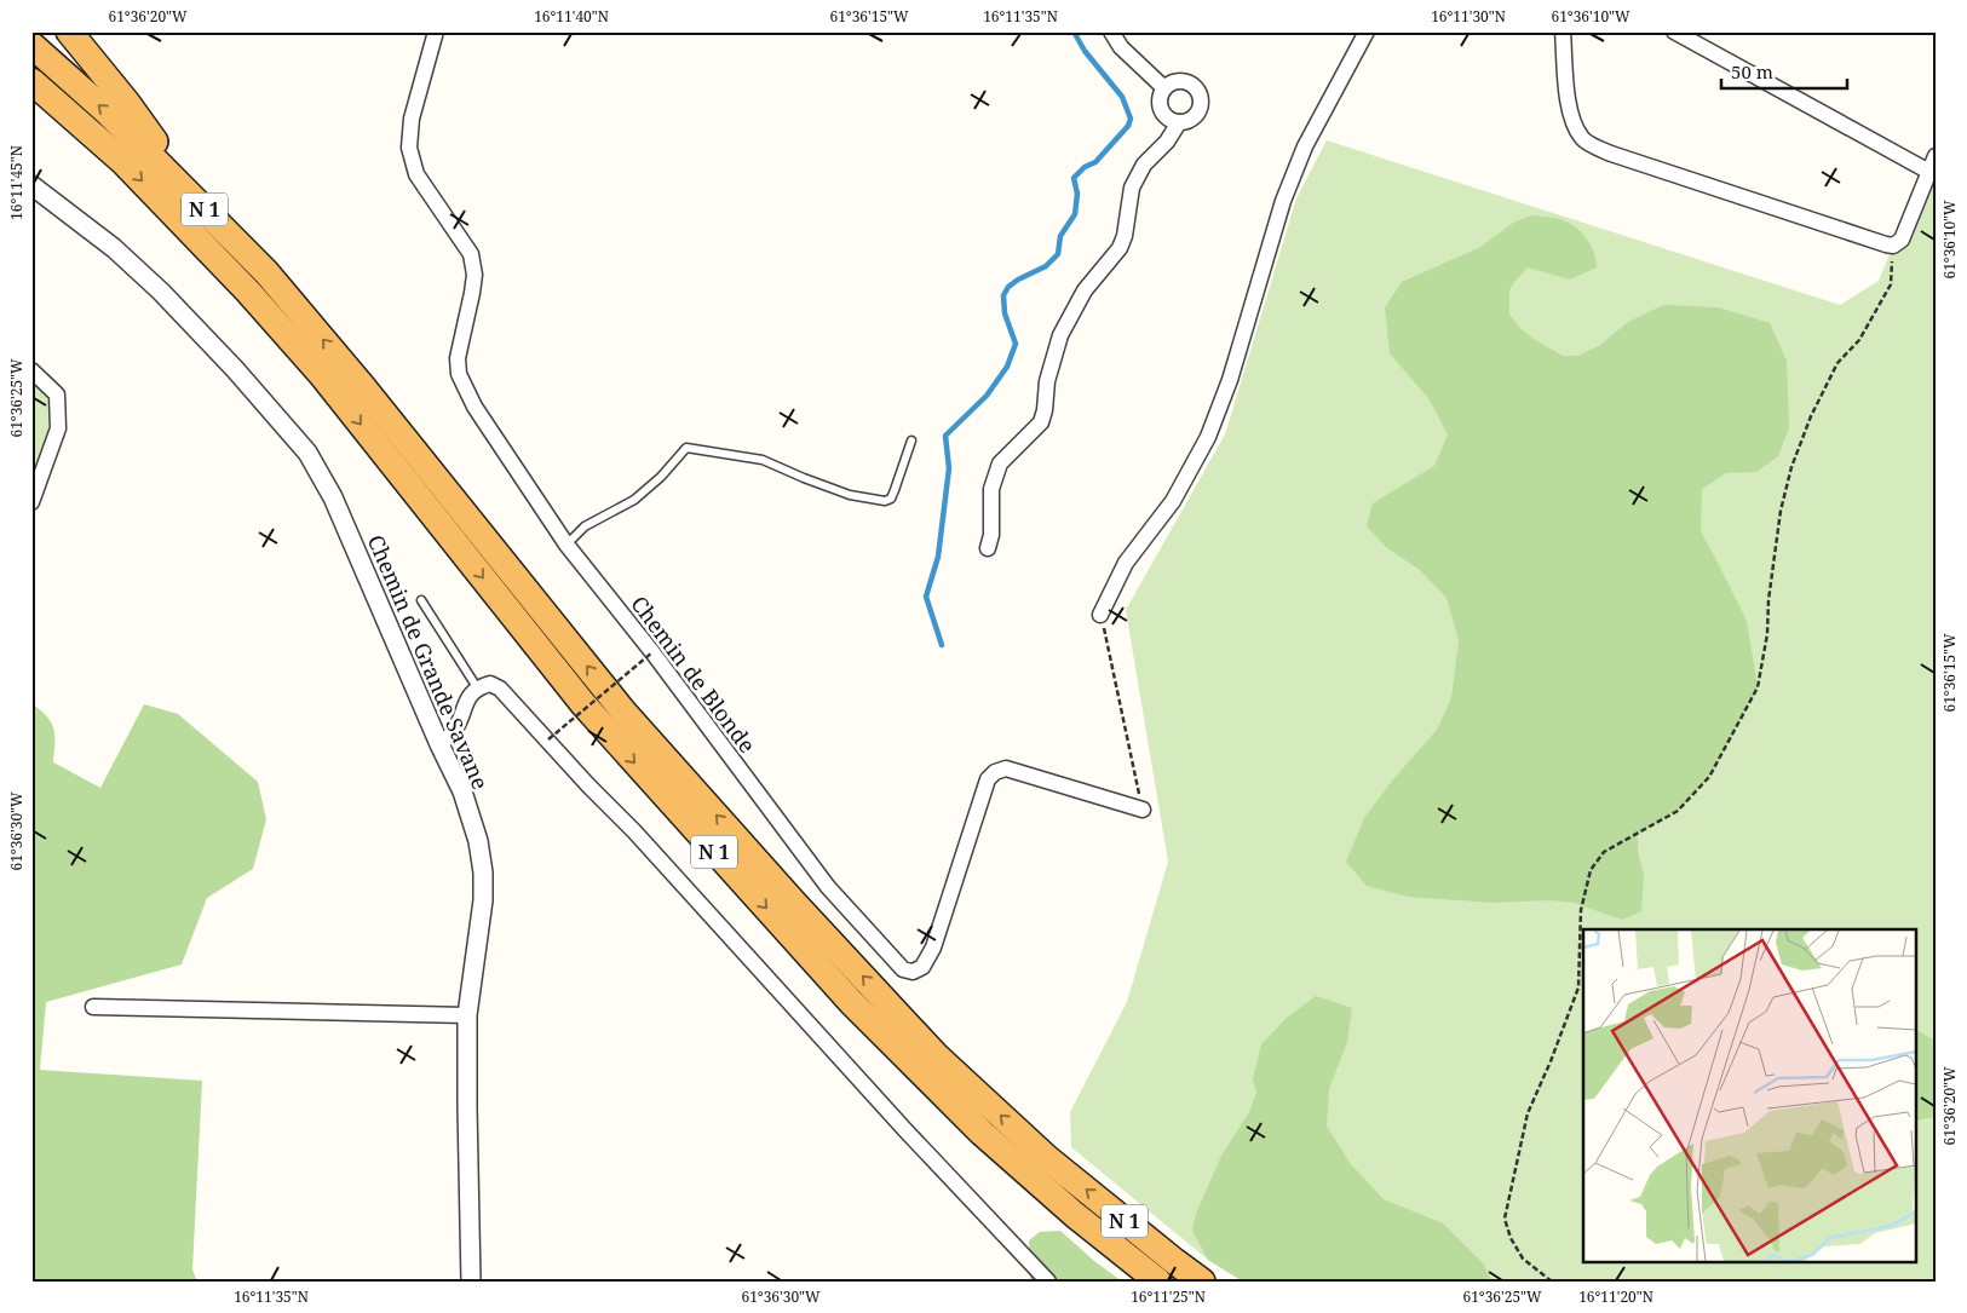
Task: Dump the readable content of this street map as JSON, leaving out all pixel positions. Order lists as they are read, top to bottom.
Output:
{
  "streets": {
    "highway": ["N 1"],
    "street": ["Chemin de Grande Savane", "Chemin de Blonde"]
  },
  "scale_bar": "50 m",
  "coordinates": [
    "61°36'20\"W",
    "16°11'40\"N",
    "61°36'15\"W",
    "16°11'35\"N",
    "16°11'30\"N",
    "61°36'10\"W",
    "16°11'45\"N",
    "61°36'25\"W",
    "61°36'30\"W",
    "16°11'25\"N",
    "16°11'20\"N"
  ]
}
